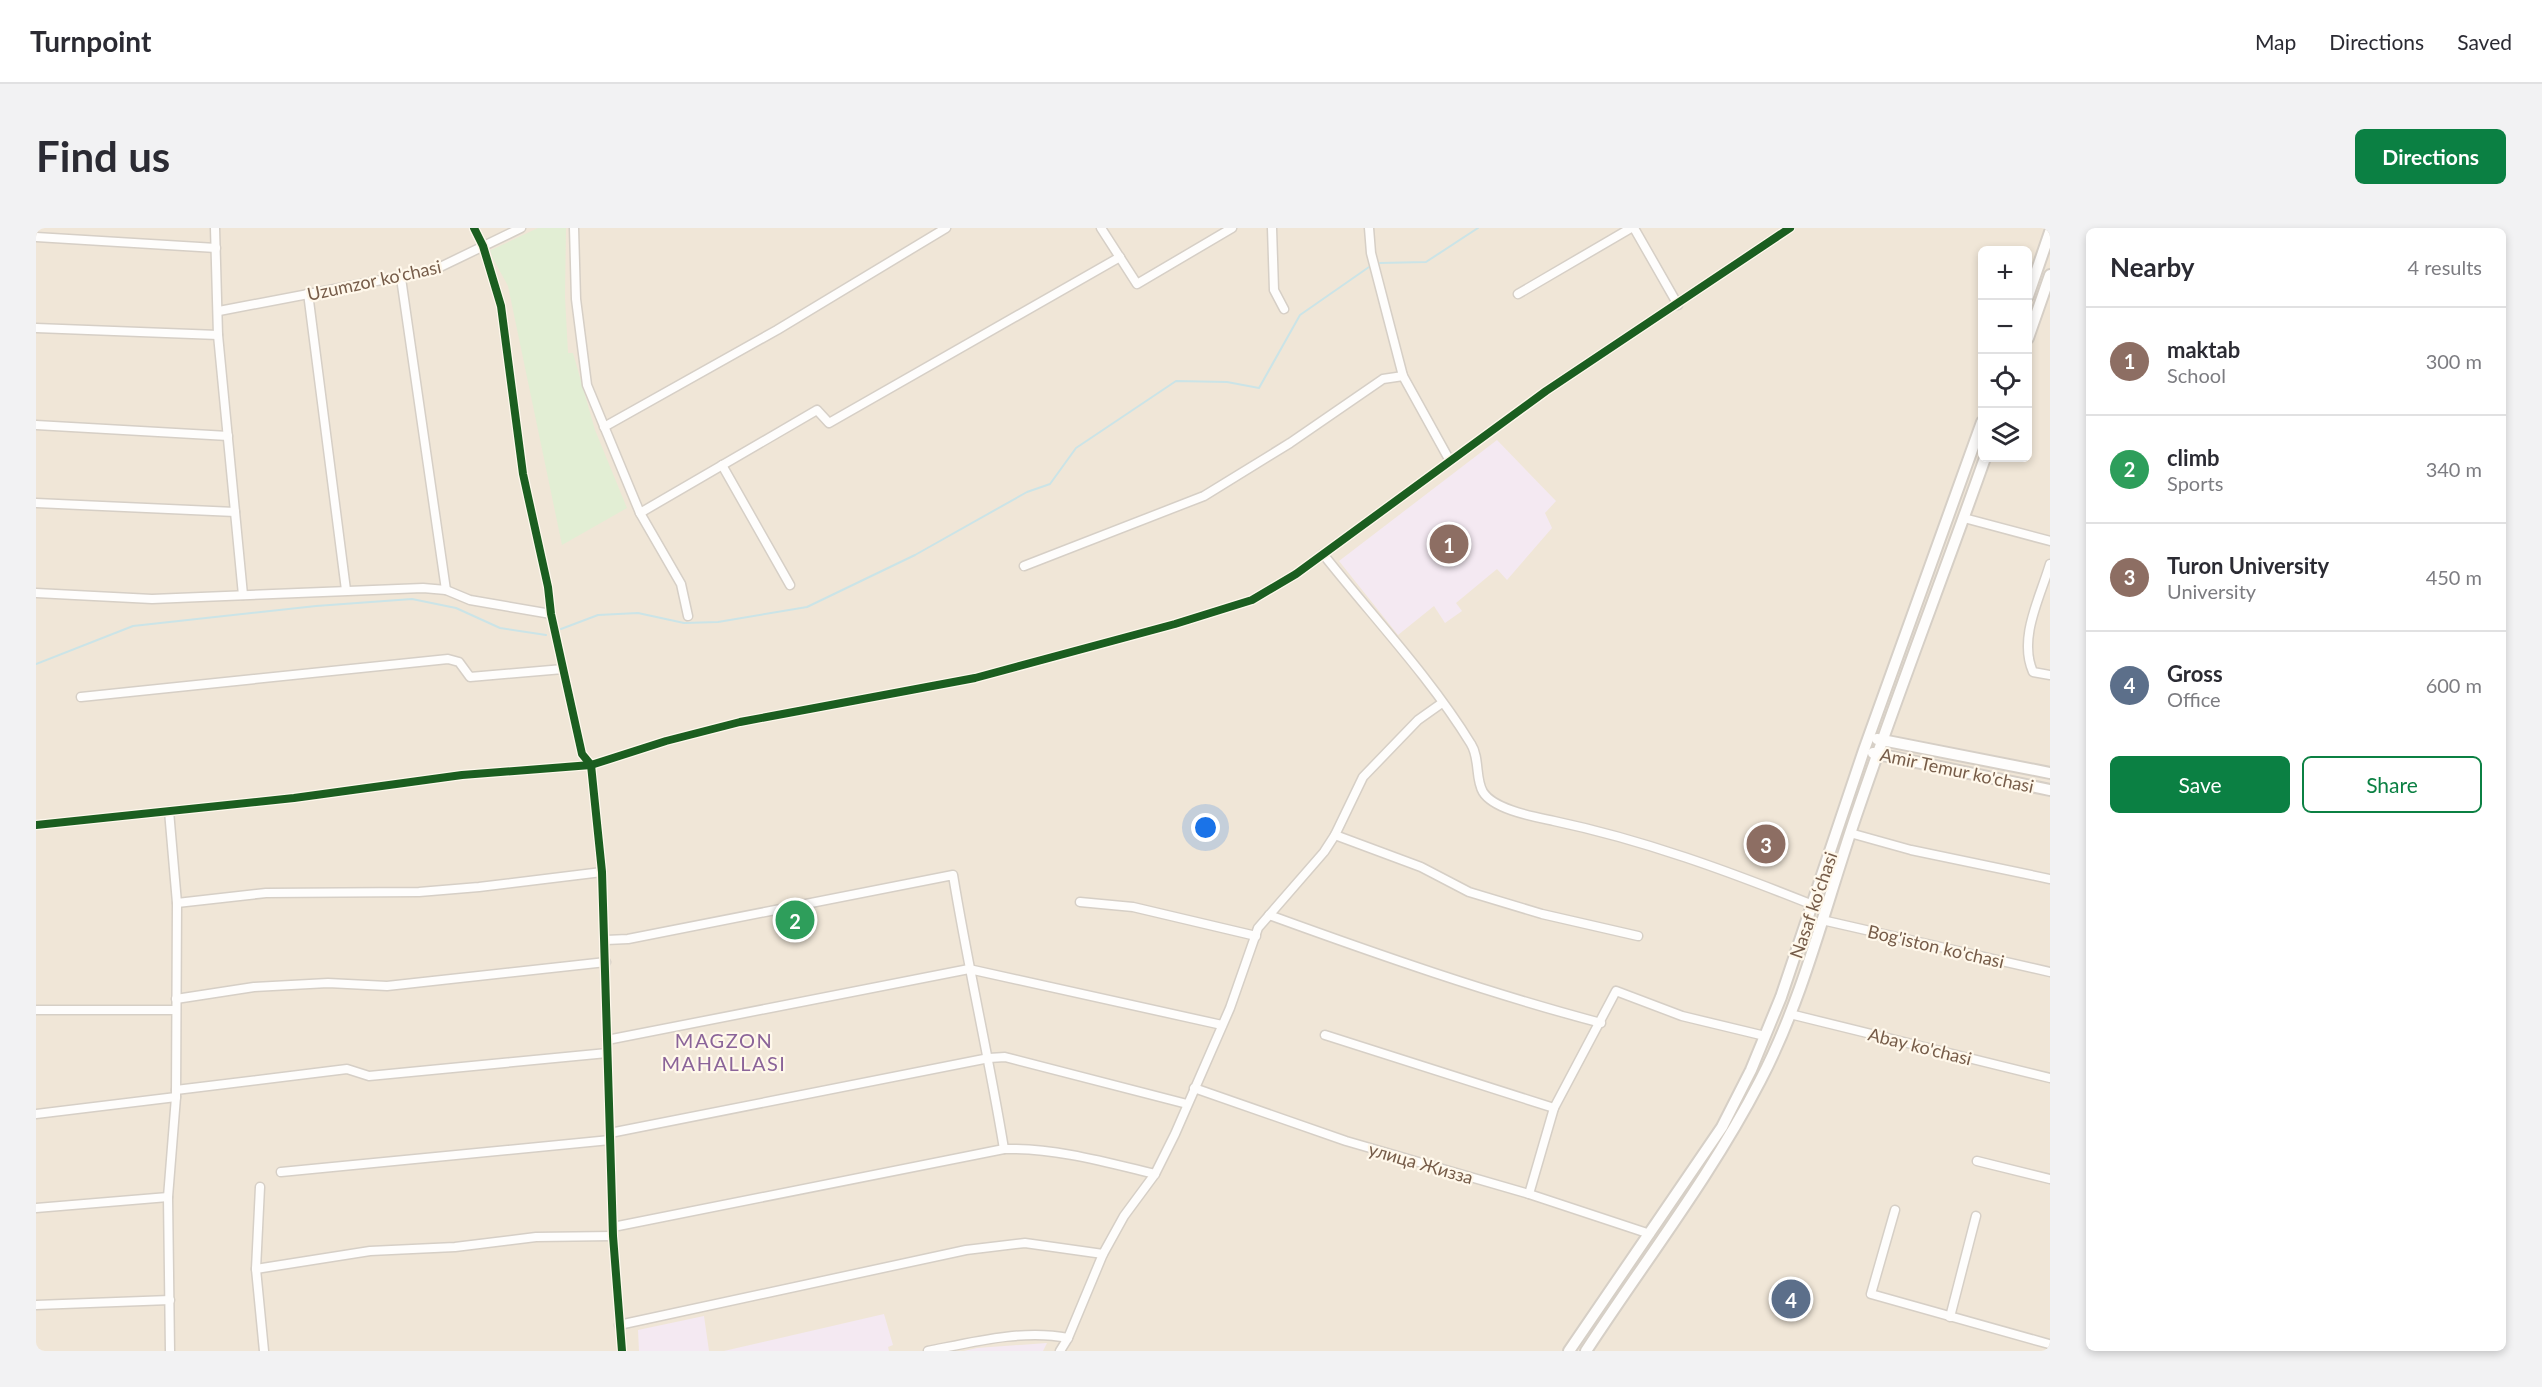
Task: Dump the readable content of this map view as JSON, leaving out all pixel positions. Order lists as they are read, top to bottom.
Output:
{
  "streets": {
    "main road": ["Amir Temur ko'chasi", "Nasaf ko‘chasi"],
    "street": [
      "Uzumzor ko'chasi",
      "Bog'iston ko'chasi",
      "Abay ko'chasi",
      "улица Жизза"
    ]
  },
  "crossings": [
    ["Amir Temur ko'chasi", "Nasaf ko‘chasi"],
    ["Nasaf ko‘chasi", "Bog'iston ko'chasi"],
    ["Nasaf ko‘chasi", "Abay ko'chasi"],
    ["Nasaf ko‘chasi", "улица Жизза"]
  ],
  "districts": ["MAGZON MAHALLASI"],
  "page": {
    "header": "Turnpoint",
    "nav": ["Map", "Directions", "Saved"],
    "buttons": [
      "Directions",
      ["Save", "Share"]
    ],
    "title": "Find us",
    "heading": ["Nearby", "4 results"],
    "map_buttons": ["+", "−"],
    "list": [
      {
        "mark": "1",
        "name": "maktab",
        "note": "School",
        "value": "300 m"
      },
      {
        "mark": "2",
        "name": "climb",
        "note": "Sports",
        "value": "340 m"
      },
      {
        "mark": "3",
        "name": "Turon University",
        "note": "University",
        "value": "450 m"
      },
      {
        "mark": "4",
        "name": "Gross",
        "note": "Office",
        "value": "600 m"
      }
    ],
    "pins": [
      "1",
      "3",
      "2",
      "4"
    ]
  }
}
